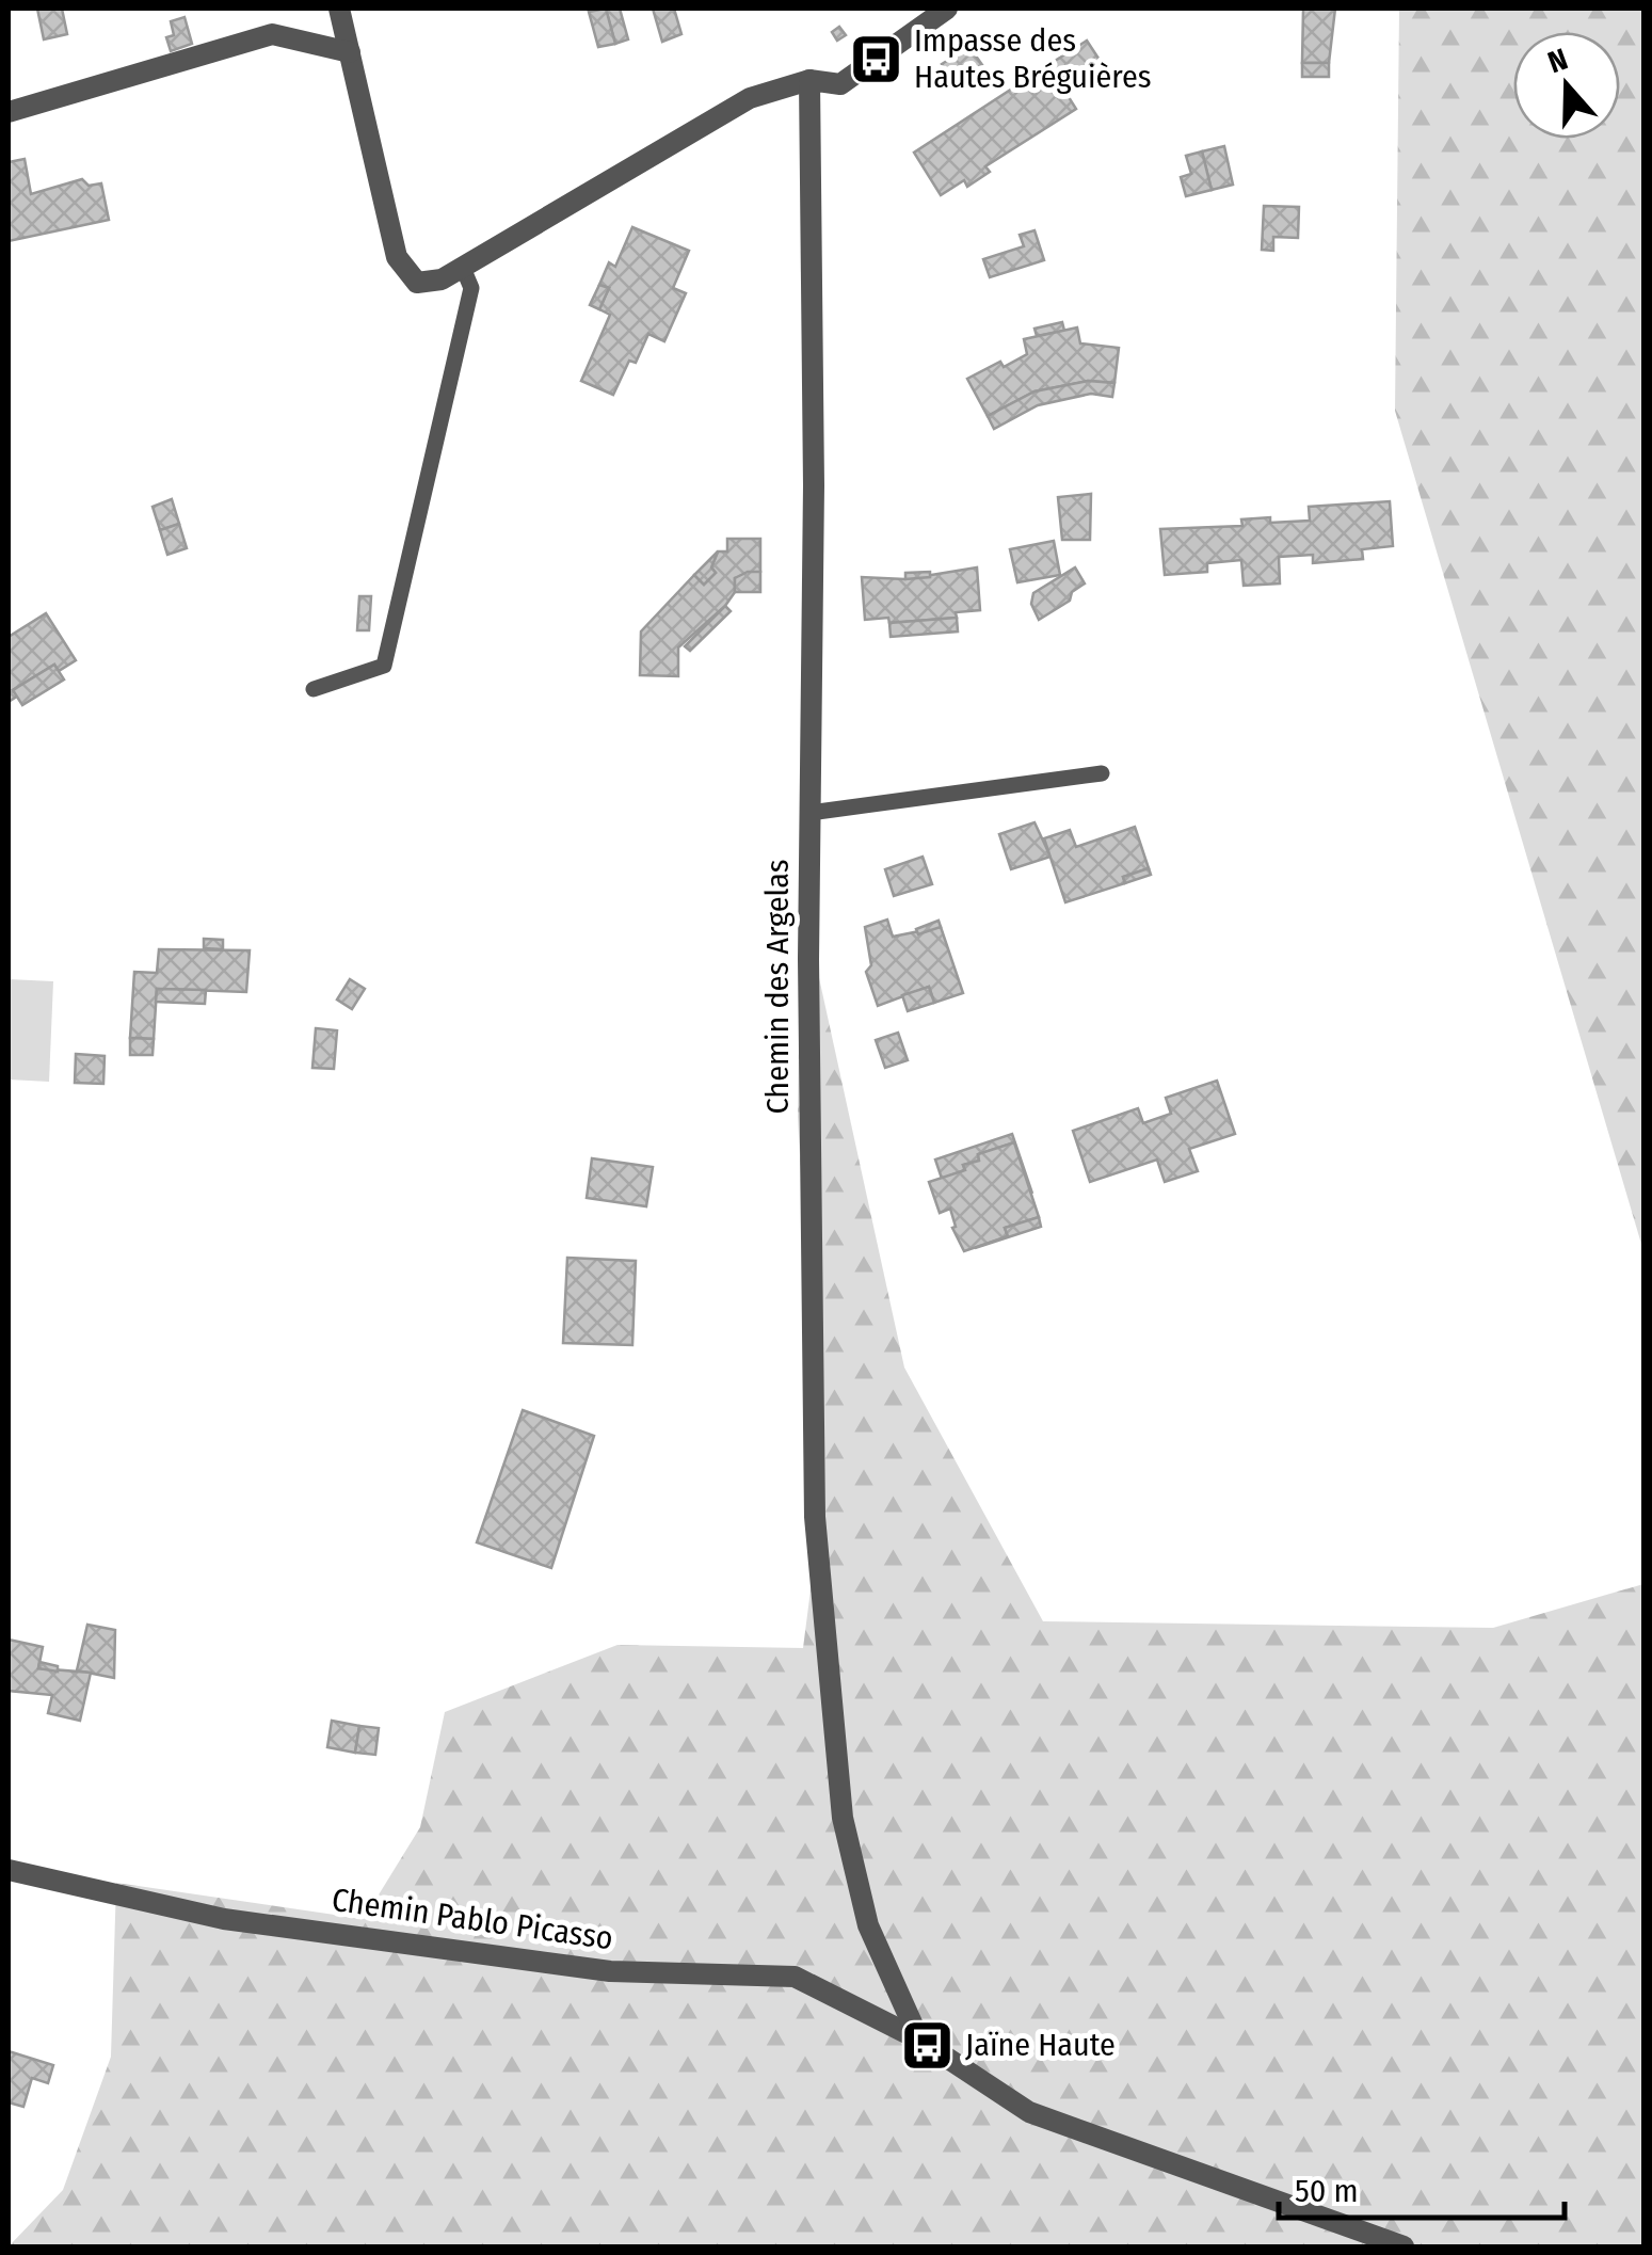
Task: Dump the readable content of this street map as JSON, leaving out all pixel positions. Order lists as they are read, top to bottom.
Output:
{
  "streets": {
    "street": ["Chemin des Argelas", "Chemin Pablo Picasso"]
  },
  "crossings": [
    ["Chemin des Argelas", "Chemin Pablo Picasso"]
  ],
  "places": {
    "bus stop": ["Impasse des Hautes Bréguières", "Jaïne Haute"]
  },
  "scale_bar": "50 m",
  "north": "top"
}
